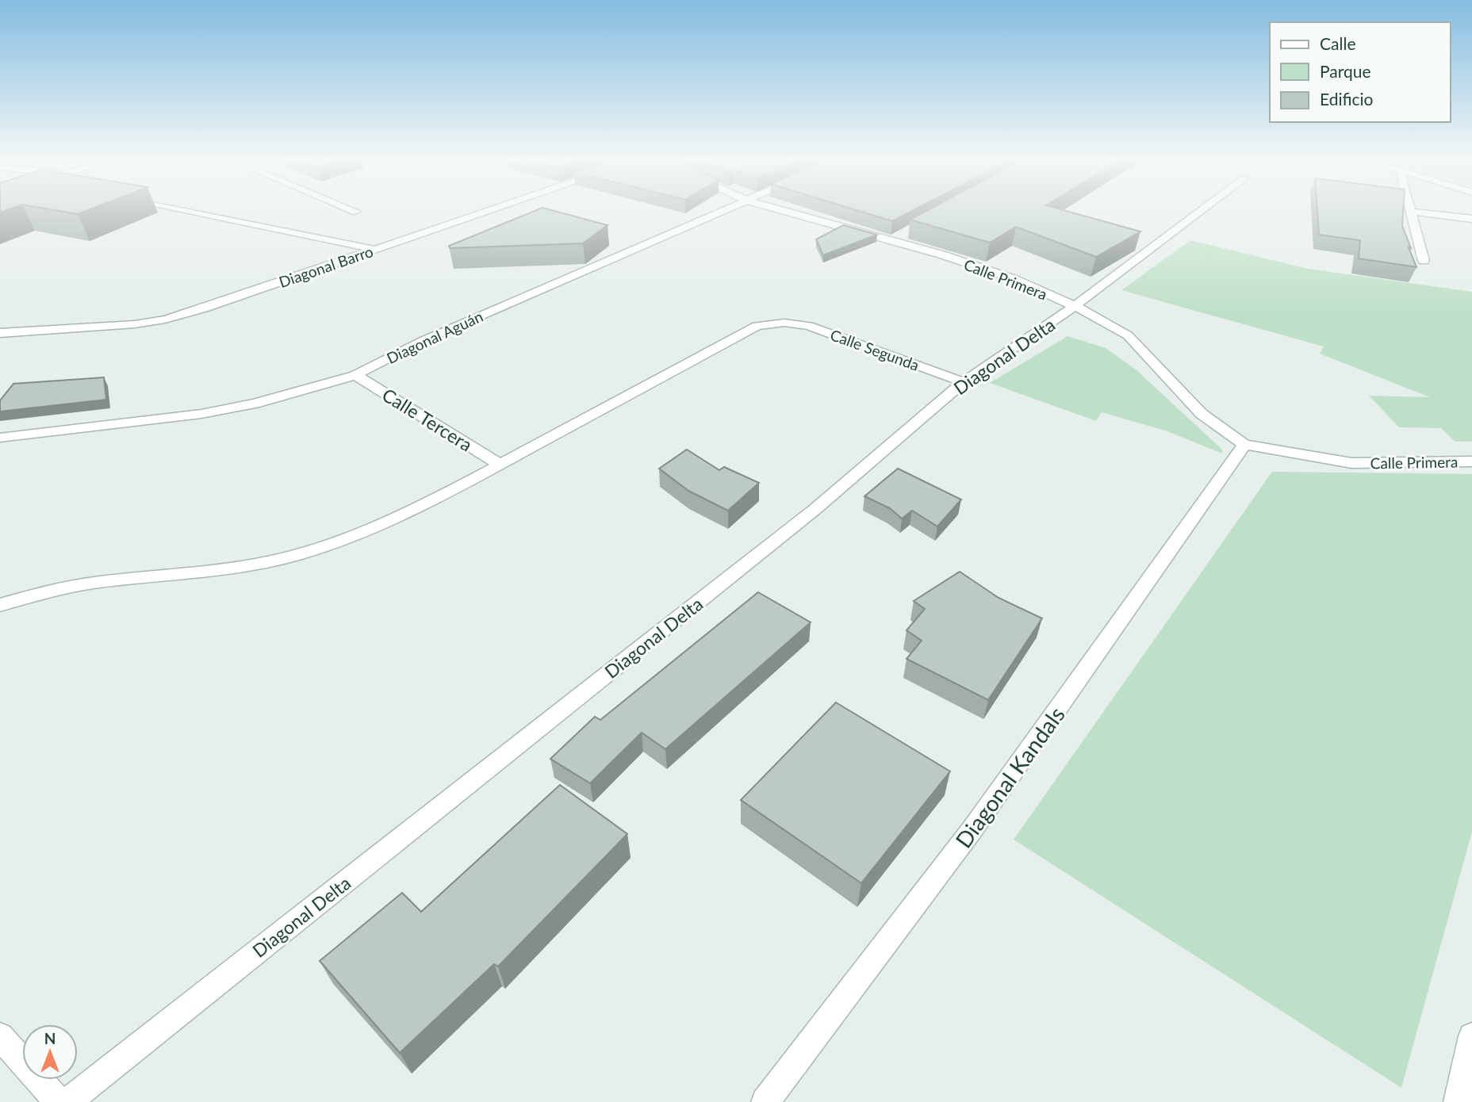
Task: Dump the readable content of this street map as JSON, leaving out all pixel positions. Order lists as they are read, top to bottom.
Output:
{
  "streets": {
    "street": [
      "Diagonal Barro",
      "Calle Primera",
      "Diagonal Aguán",
      "Calle Segunda",
      "Diagonal Delta",
      "Calle Tercera",
      "Diagonal Kandals"
    ]
  },
  "crossings": [
    ["Calle Primera", "Diagonal Delta"],
    ["Calle Primera", "Diagonal Kandals"],
    ["Diagonal Aguán", "Calle Tercera"],
    ["Calle Segunda", "Diagonal Delta"],
    ["Calle Segunda", "Calle Tercera"]
  ],
  "legend": ["Calle", "Parque", "Edificio"],
  "north": "top"
}
